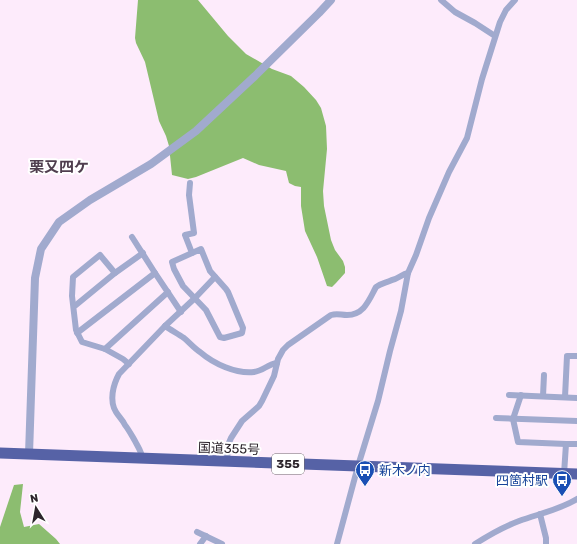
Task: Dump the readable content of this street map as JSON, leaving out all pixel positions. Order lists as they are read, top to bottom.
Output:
{
  "streets": {
    "highway": ["国道355号", "355"]
  },
  "districts": ["栗又四ケ"],
  "places": {
    "bus stop": ["新木ノ内", "四箇村駅"]
  },
  "north": "top"
}
